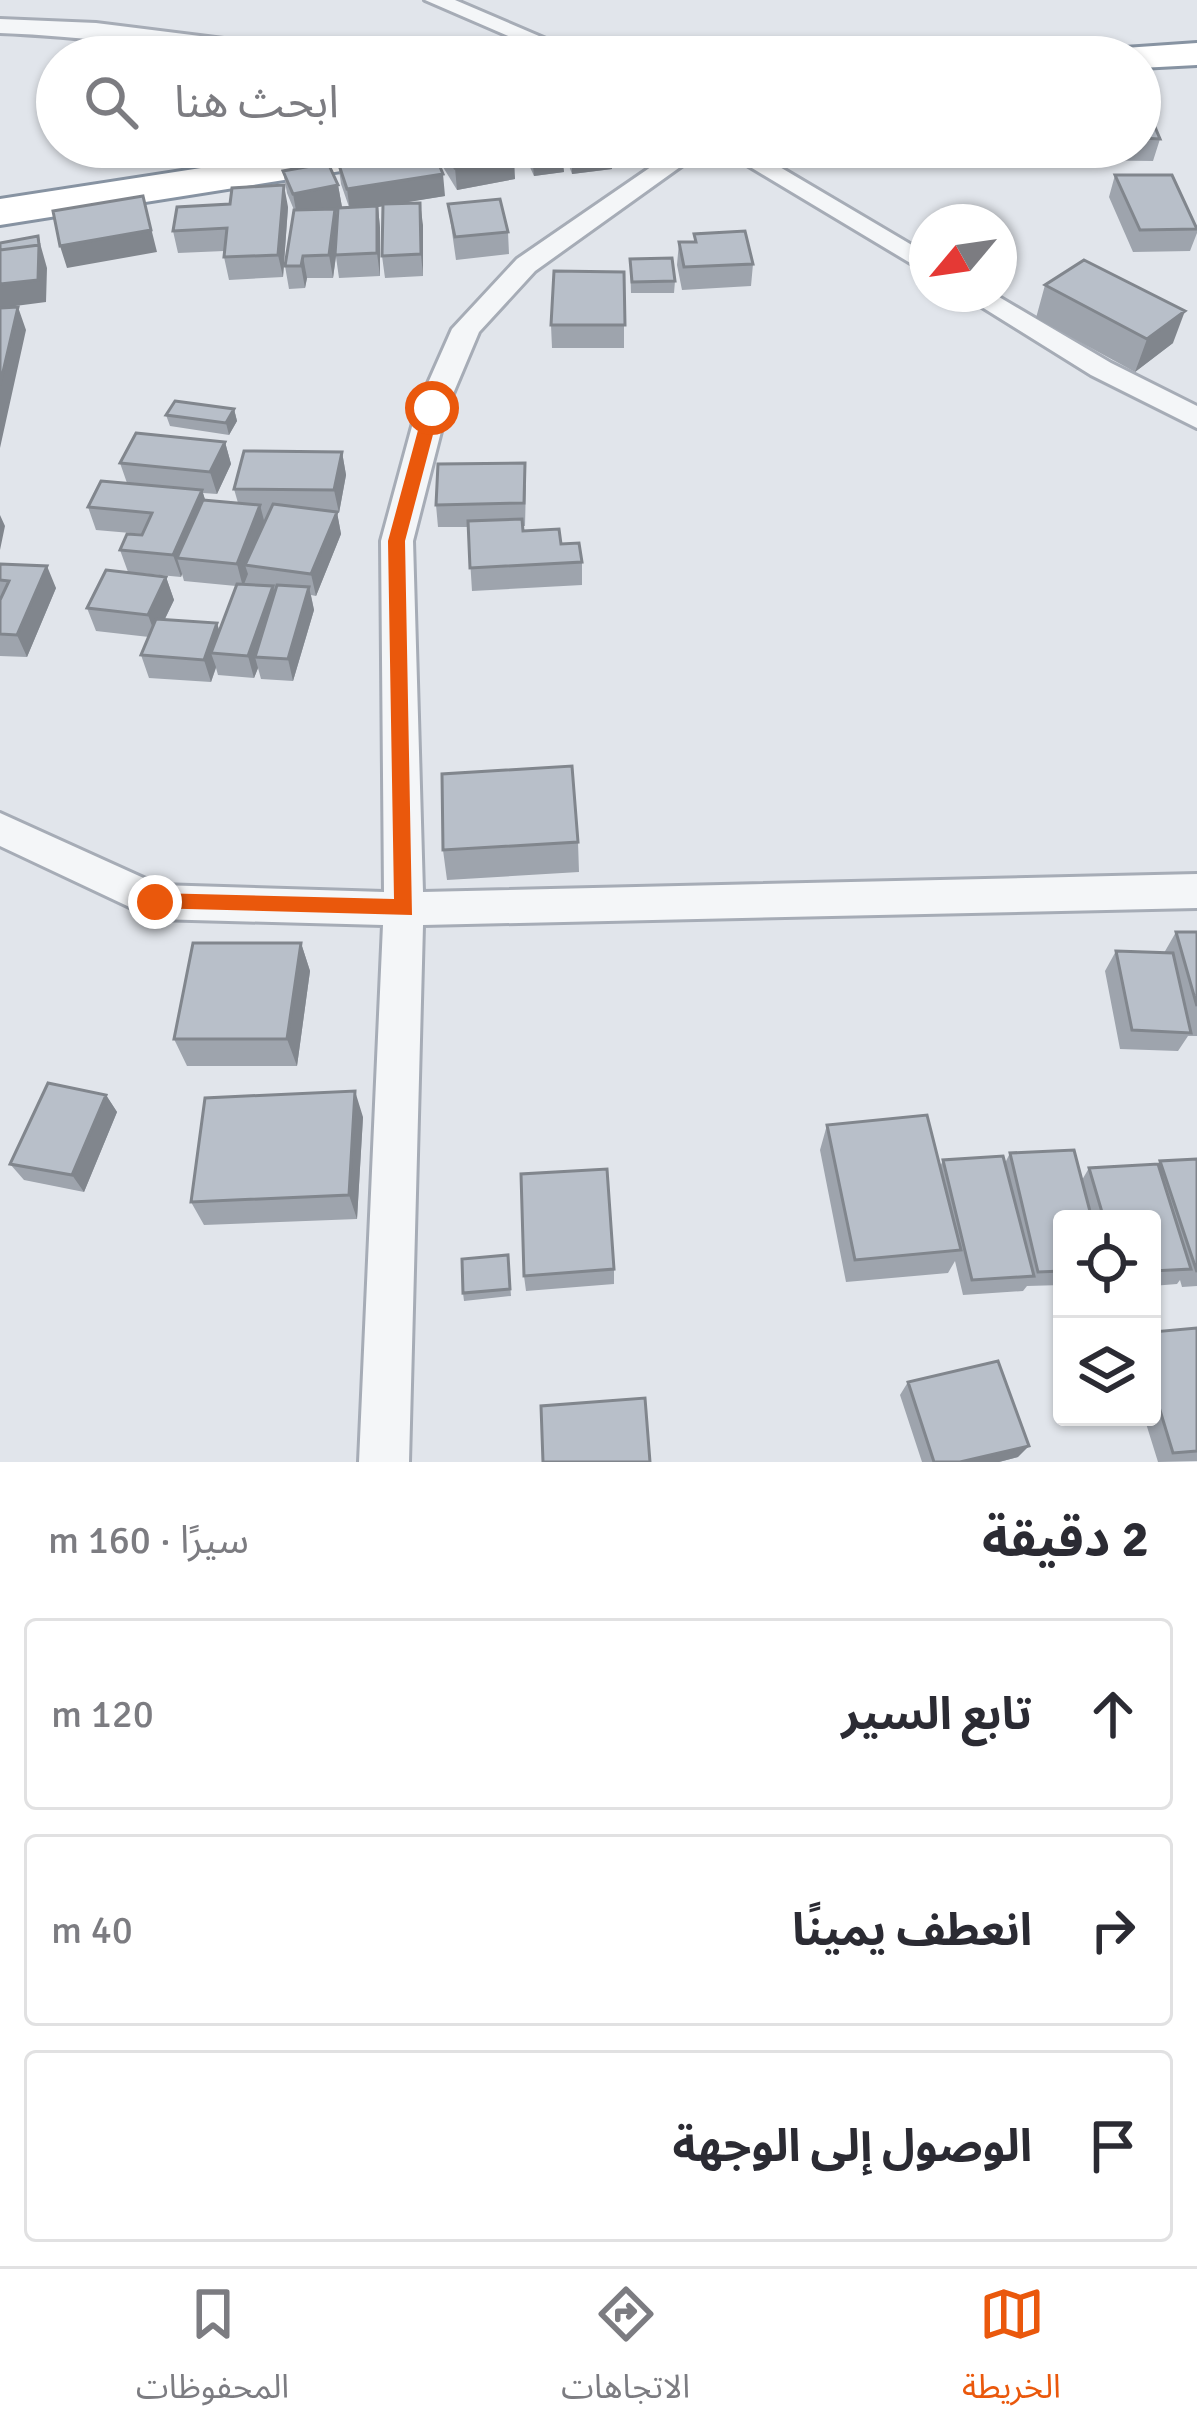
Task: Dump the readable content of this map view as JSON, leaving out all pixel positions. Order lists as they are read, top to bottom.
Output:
{
  "north": "bottom left",
  "page": {
    "search": "ابحث هنا",
    "heading": ["2 دقيقة", "سيرًا · 160 m"],
    "list": [
      ["تابع السير", "120 m"],
      ["انعطف يمينًا", "40 m"],
      "الوصول إلى الوجهة"
    ],
    "nav": ["الخريطة", "الاتجاهات", "المحفوظات"]
  }
}
